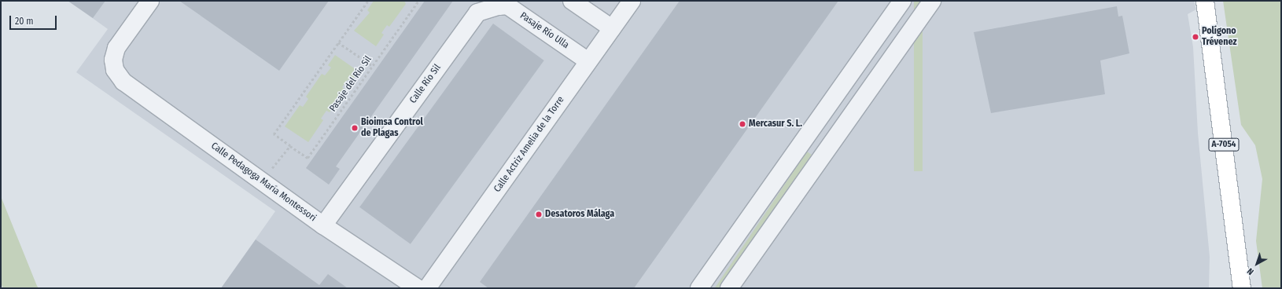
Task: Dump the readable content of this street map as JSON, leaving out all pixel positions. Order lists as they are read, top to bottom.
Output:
{
  "streets": {
    "main road": ["A-7054"],
    "street": [
      "Pasaje Río Ulla",
      "Calle Río Sil",
      "Calle Actriz Amelia de la Torre",
      "Calle Pedagoga María Montessori"
    ],
    "path": ["Pasaje del Río Sil"]
  },
  "crossings": [
    ["Pasaje Río Ulla", "Calle Río Sil"],
    ["Pasaje Río Ulla", "Calle Actriz Amelia de la Torre"],
    ["Calle Río Sil", "Calle Pedagoga María Montessori"]
  ],
  "places": [
    "Polígono Trévenez",
    "Mercasur S. L.",
    "Bioimsa Control de Plagas",
    "Desatoros Málaga"
  ],
  "scale_bar": "20 m",
  "north": "bottom left"
}
